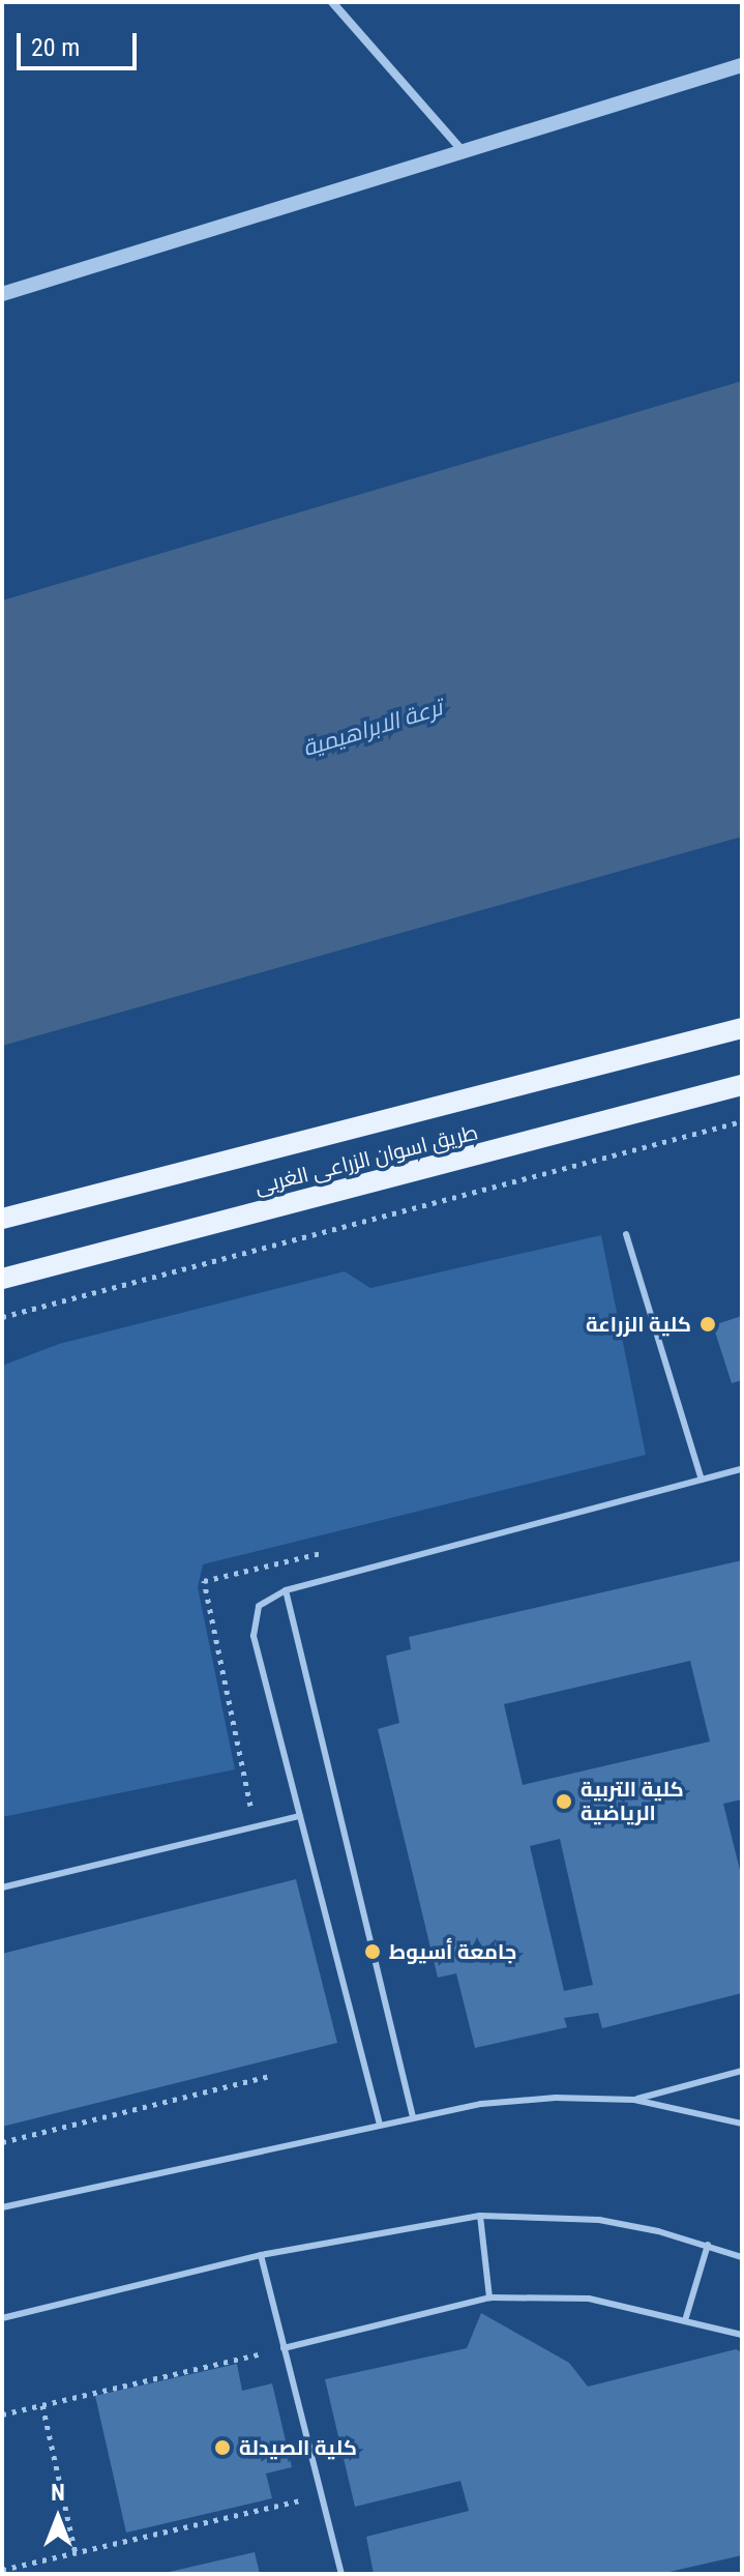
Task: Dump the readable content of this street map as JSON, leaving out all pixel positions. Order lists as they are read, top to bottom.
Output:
{
  "streets": {
    "main road": ["طريق اسوان الزراعى الغربى"]
  },
  "water": ["ترعة الابراهيمية"],
  "places": [
    "كلية الزراعة",
    "كلية التربية الرياضية",
    "جامعة أسيوط",
    "كلية الصيدلة"
  ],
  "scale_bar": "20 m",
  "north": "top"
}
